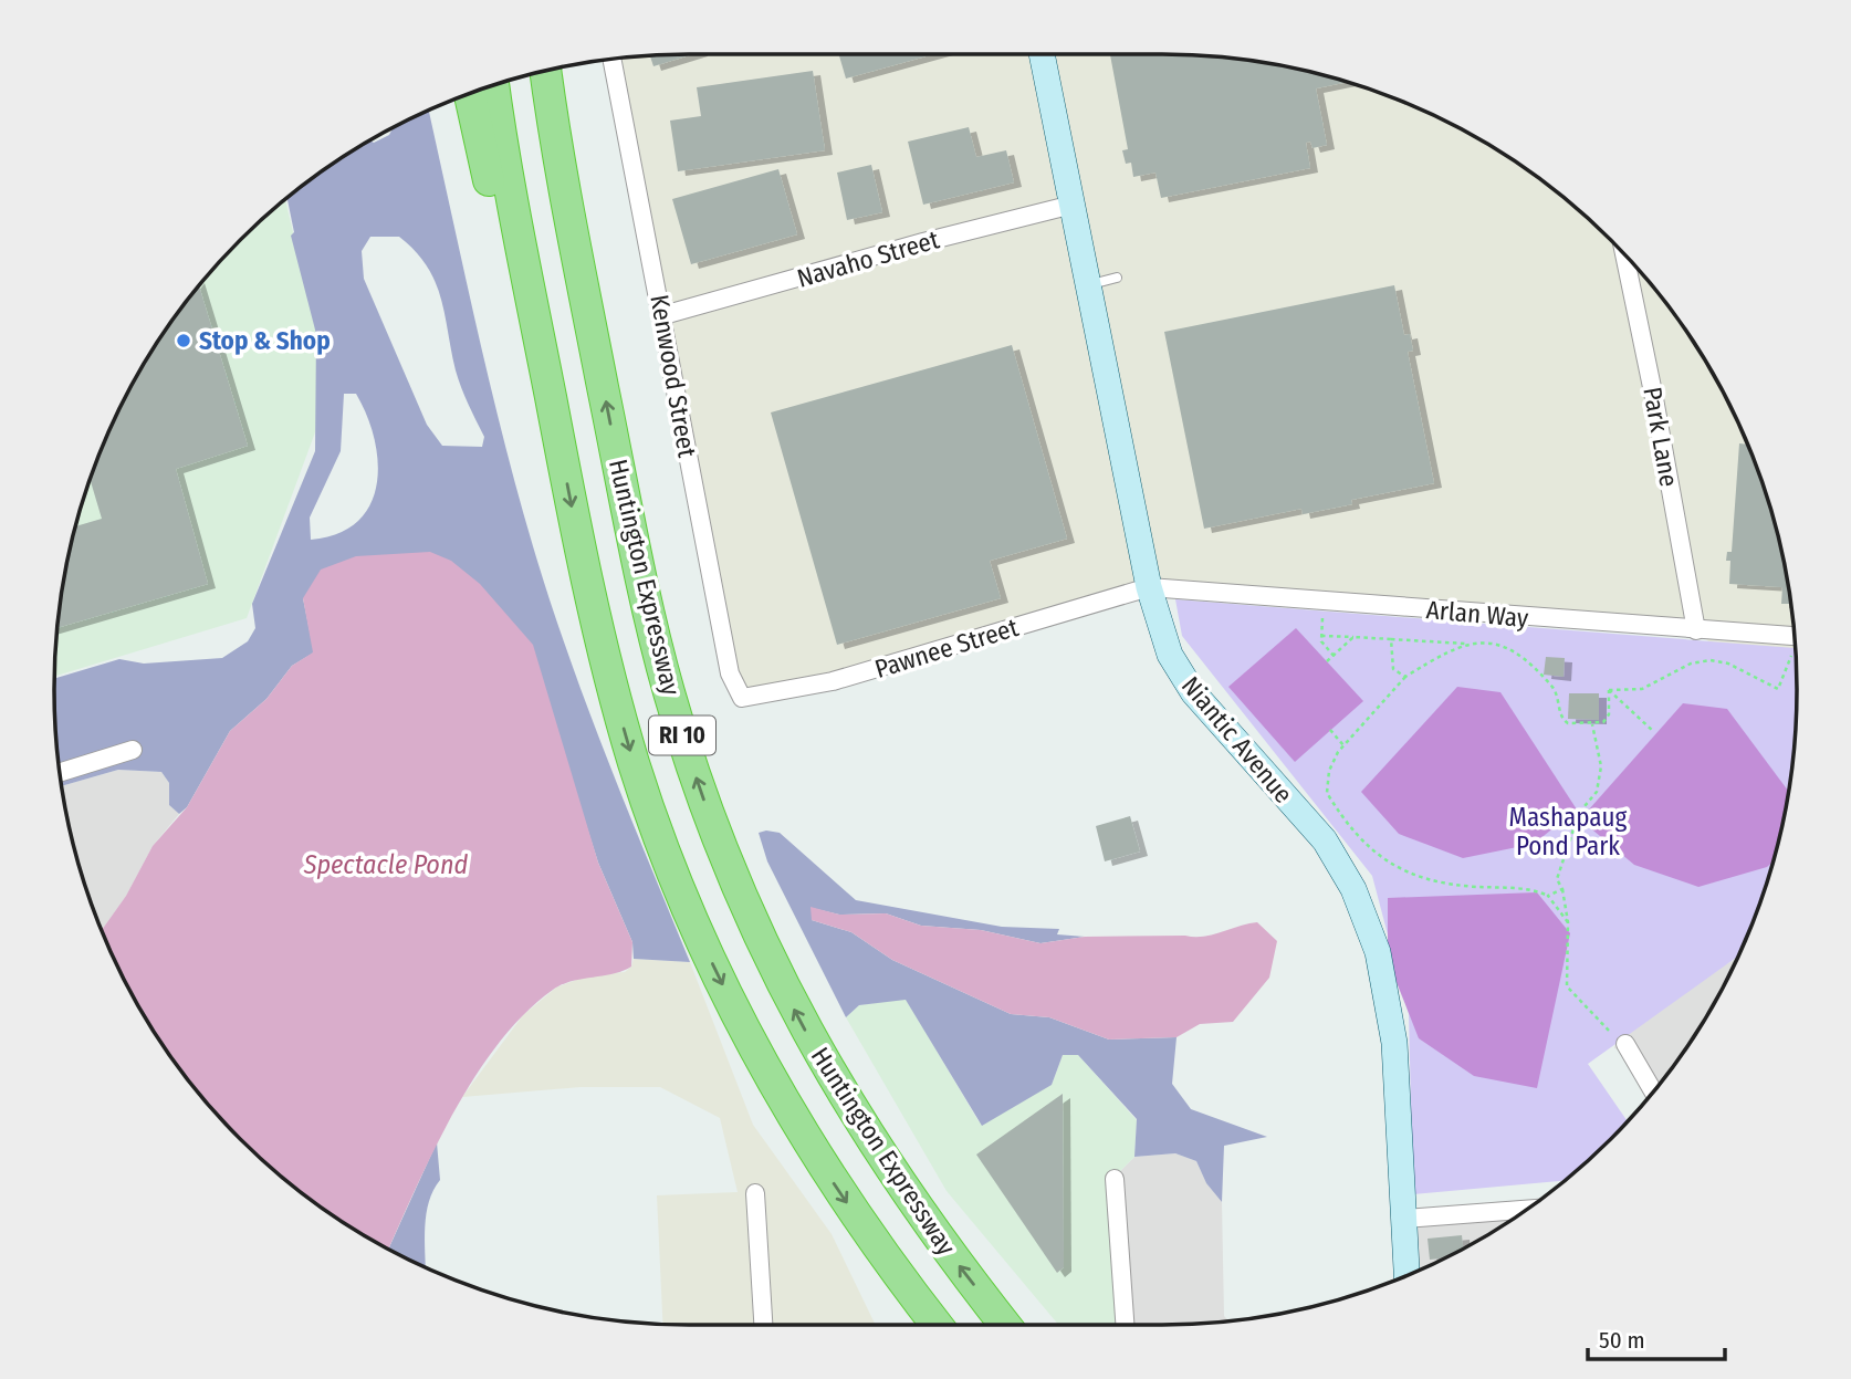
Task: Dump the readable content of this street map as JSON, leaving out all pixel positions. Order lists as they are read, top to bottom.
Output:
{
  "streets": {
    "highway": ["Huntington Expressway", "RI 10"],
    "street": [
      "Navaho Street",
      "Kenwood Street",
      "Park Lane",
      "Arlan Way",
      "Pawnee Street",
      "Niantic Avenue"
    ]
  },
  "crossings": [
    ["Navaho Street", "Kenwood Street"],
    ["Navaho Street", "Niantic Avenue"],
    ["Kenwood Street", "Pawnee Street"],
    ["Park Lane", "Arlan Way"],
    ["Arlan Way", "Pawnee Street"],
    ["Arlan Way", "Niantic Avenue"],
    ["Pawnee Street", "Niantic Avenue"]
  ],
  "water": ["Spectacle Pond"],
  "parks": ["Mashapaug Pond Park"],
  "places": ["Stop & Shop"],
  "scale_bar": "50 m"
}
